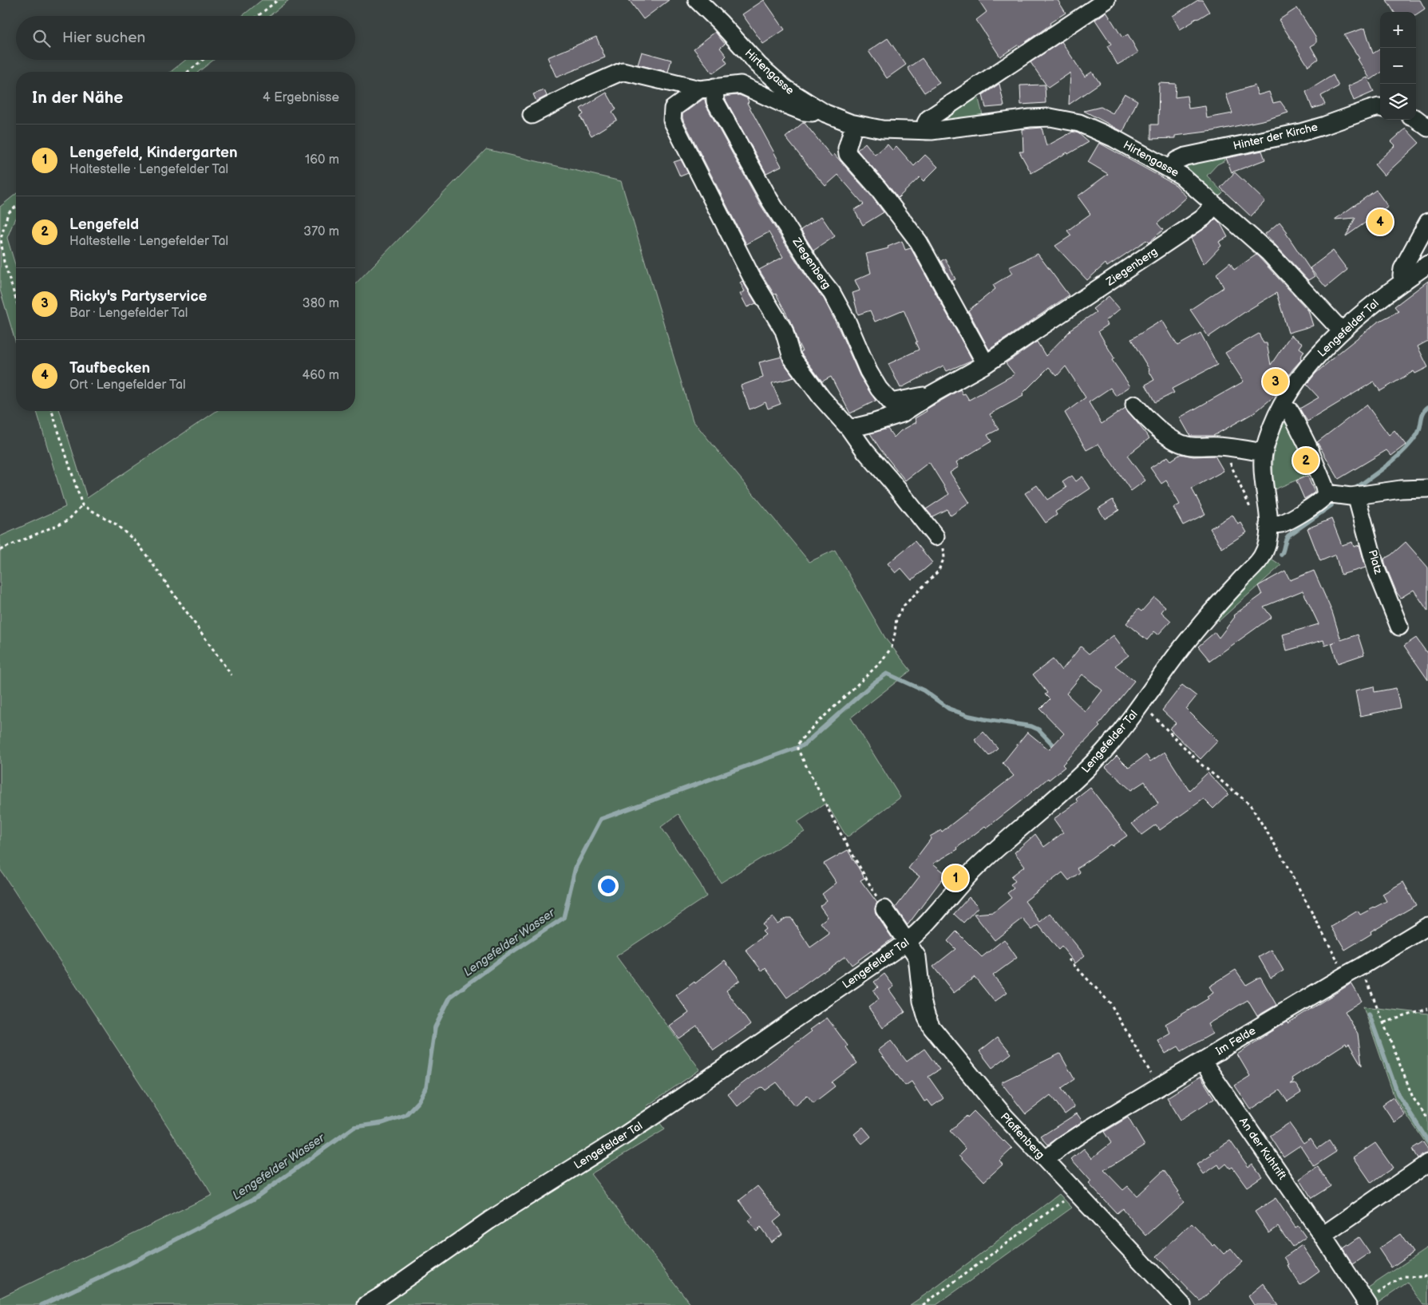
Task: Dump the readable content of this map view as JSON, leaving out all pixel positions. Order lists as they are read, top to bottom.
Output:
{
  "streets": {
    "street": [
      "Hirtengasse",
      "Hinter der Kirche",
      "Ziegenberg",
      "Lengefelder Tal",
      "Platz",
      "Im Felde",
      "Pfaffenberg",
      "An der Kuhtrift"
    ]
  },
  "crossings": [
    ["Hirtengasse", "Hinter der Kirche"],
    ["Hirtengasse", "Ziegenberg"],
    ["Hirtengasse", "Lengefelder Tal"],
    ["Lengefelder Tal", "Pfaffenberg"],
    ["Im Felde", "Pfaffenberg"],
    ["Im Felde", "An der Kuhtrift"]
  ],
  "water": ["Lengefelder Wasser"],
  "page": {
    "map_buttons": ["+", "−"],
    "search": "Hier suchen",
    "heading": ["In der Nähe", "4 Ergebnisse"],
    "list": [
      {
        "mark": "1",
        "name": "Lengefeld, Kindergarten",
        "note": "Haltestelle · Lengefelder Tal",
        "value": "160 m"
      },
      {
        "mark": "2",
        "name": "Lengefeld",
        "note": "Haltestelle · Lengefelder Tal",
        "value": "370 m"
      },
      {
        "mark": "3",
        "name": "Ricky's Partyservice",
        "note": "Bar · Lengefelder Tal",
        "value": "380 m"
      },
      {
        "mark": "4",
        "name": "Taufbecken",
        "note": "Ort · Lengefelder Tal",
        "value": "460 m"
      }
    ],
    "pins": [
      "4",
      "3",
      "2",
      "1"
    ]
  }
}
